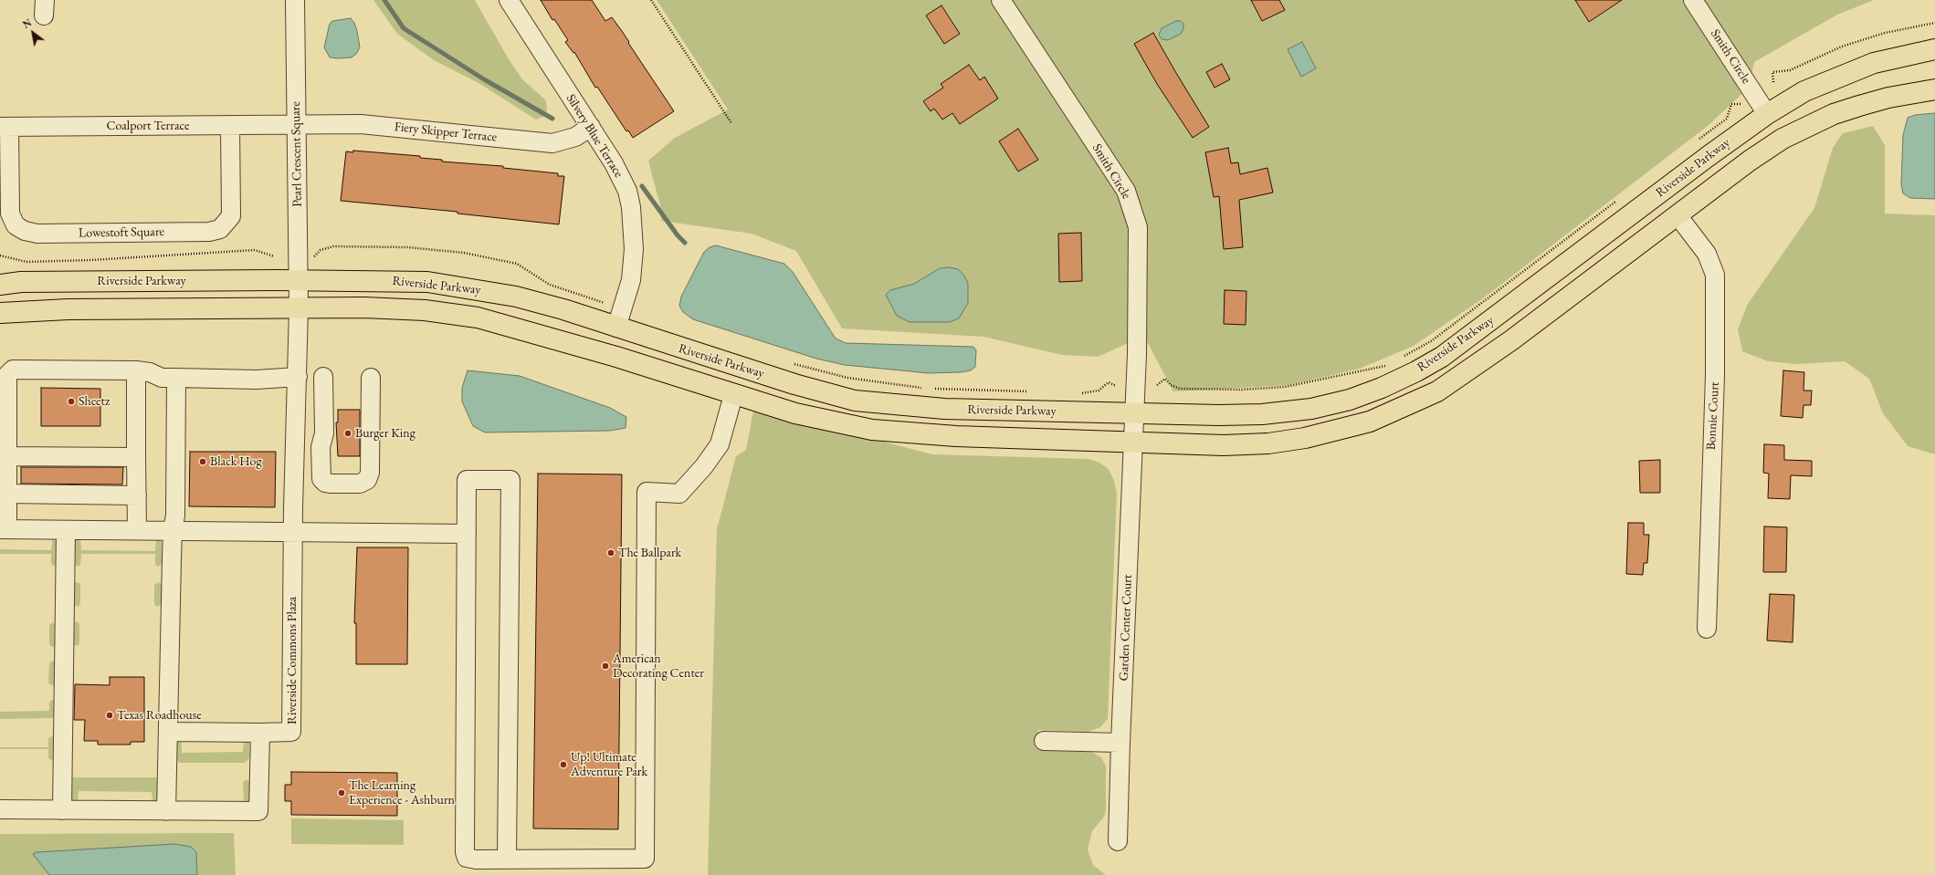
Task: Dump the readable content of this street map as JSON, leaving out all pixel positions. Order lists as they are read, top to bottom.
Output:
{
  "streets": {
    "main road": ["Riverside Parkway"],
    "street": [
      "Smith Circle",
      "Coalport Terrace",
      "Fiery Skipper Terrace",
      "Silvery Blue Terrace",
      "Pearl Crescent Square",
      "Lowestoft Square",
      "Bonnie Court",
      "Garden Center Court",
      "Riverside Commons Plaza"
    ]
  },
  "crossings": [
    ["Smith Circle", "Riverside Parkway"],
    ["Smith Circle", "Garden Center Court"],
    ["Coalport Terrace", "Fiery Skipper Terrace"],
    ["Coalport Terrace", "Pearl Crescent Square"],
    ["Coalport Terrace", "Lowestoft Square"],
    ["Fiery Skipper Terrace", "Silvery Blue Terrace"],
    ["Fiery Skipper Terrace", "Pearl Crescent Square"],
    ["Silvery Blue Terrace", "Riverside Parkway"],
    ["Pearl Crescent Square", "Riverside Parkway"],
    ["Pearl Crescent Square", "Riverside Commons Plaza"],
    ["Riverside Parkway", "Bonnie Court"],
    ["Riverside Parkway", "Garden Center Court"],
    ["Riverside Parkway", "Riverside Commons Plaza"]
  ],
  "places": [
    "Sheetz",
    "Burger King",
    "Black Hog",
    "The Ballpark",
    "American Decorating Center",
    "Texas Roadhouse",
    "Up! Ultimate Adventure Park",
    "The Learning Experience - Ashburn"
  ],
  "north": "top left"
}
